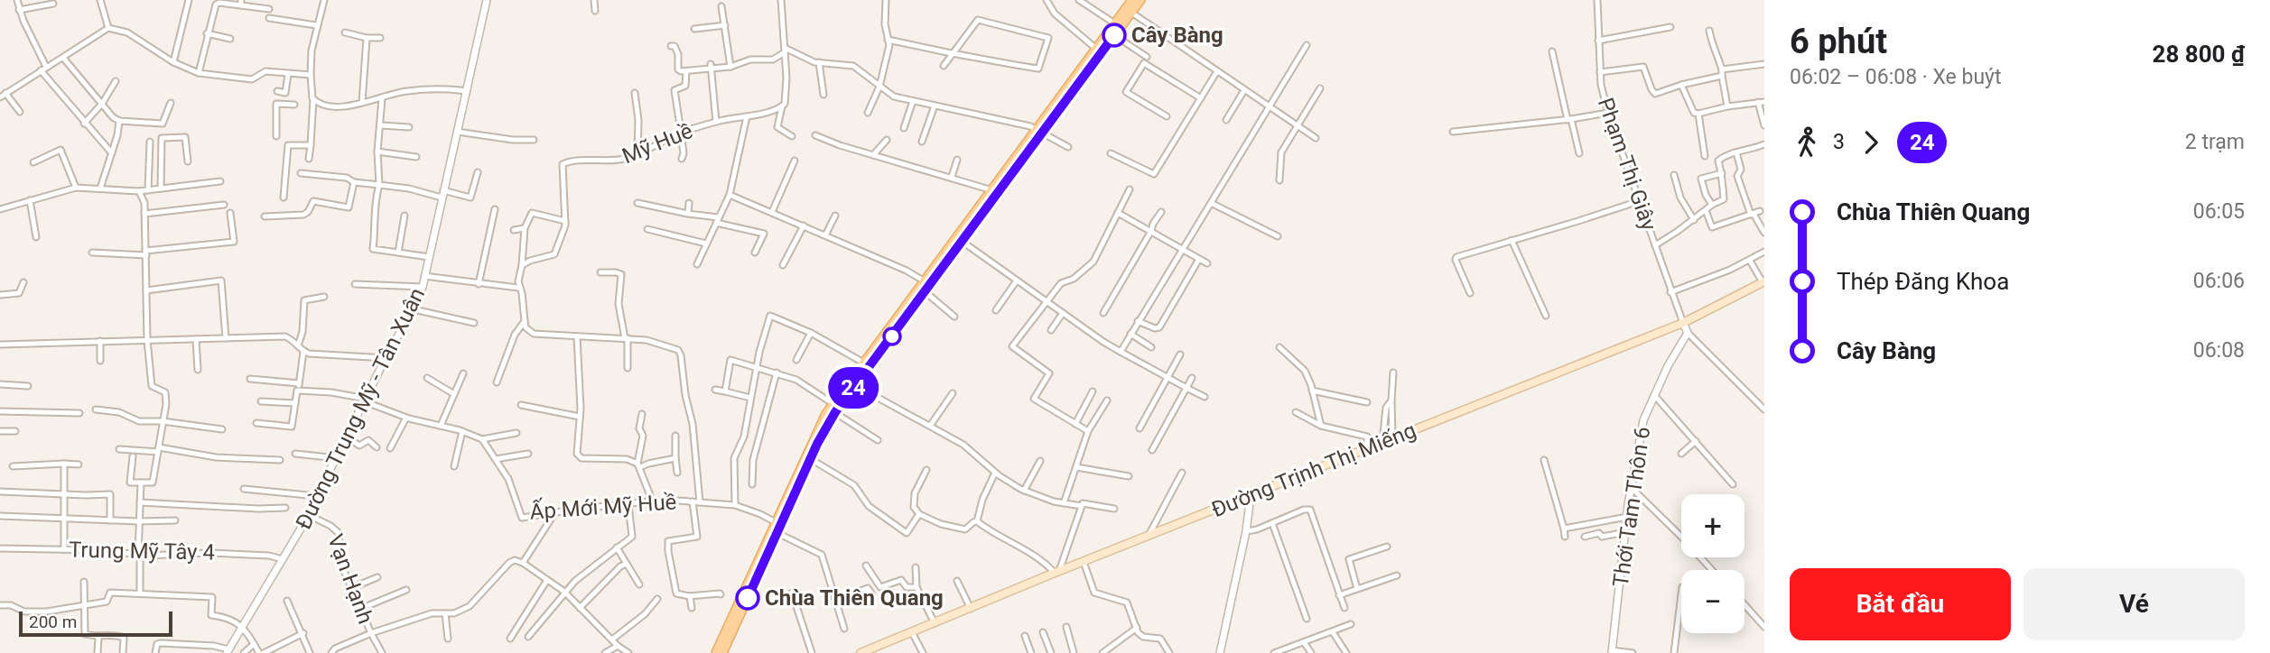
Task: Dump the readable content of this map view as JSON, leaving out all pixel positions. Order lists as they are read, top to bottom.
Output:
{
  "streets": {
    "main road": ["Đường Trịnh Thị Miếng"],
    "street": [
      "Mỹ Huề",
      "Phạm Thị Giây",
      "Đường Trung Mỹ - Tân Xuân",
      "Ấp Mới Mỹ Huề",
      "Thới Tam Thôn 6",
      "Trung Mỹ Tây 4",
      "Vạn Hạnh"
    ]
  },
  "crossings": [
    ["Phạm Thị Giây", "Đường Trịnh Thị Miếng"],
    ["Đường Trung Mỹ - Tân Xuân", "Trung Mỹ Tây 4"],
    ["Đường Trung Mỹ - Tân Xuân", "Vạn Hạnh"]
  ],
  "places": ["Cây Bàng", "Chùa Thiên Quang"],
  "lines": ["bus line 24"],
  "scale_bar": "200 m",
  "page": {
    "on_map": "24",
    "heading": ["6 phút", "06:02 – 06:08 · Xe buýt", "28 800 ₫"],
    "legs": ["3", "24", "2 trạm"],
    "list": [
      {
        "name": "Chùa Thiên Quang",
        "value": "06:05"
      },
      {
        "name": "Thép Đăng Khoa",
        "value": "06:06"
      },
      {
        "name": "Cây Bàng",
        "value": "06:08"
      }
    ],
    "map_buttons": ["+", "−"],
    "buttons": ["Bắt đầu", "Vé"],
    "scale": "200 m"
  }
}
